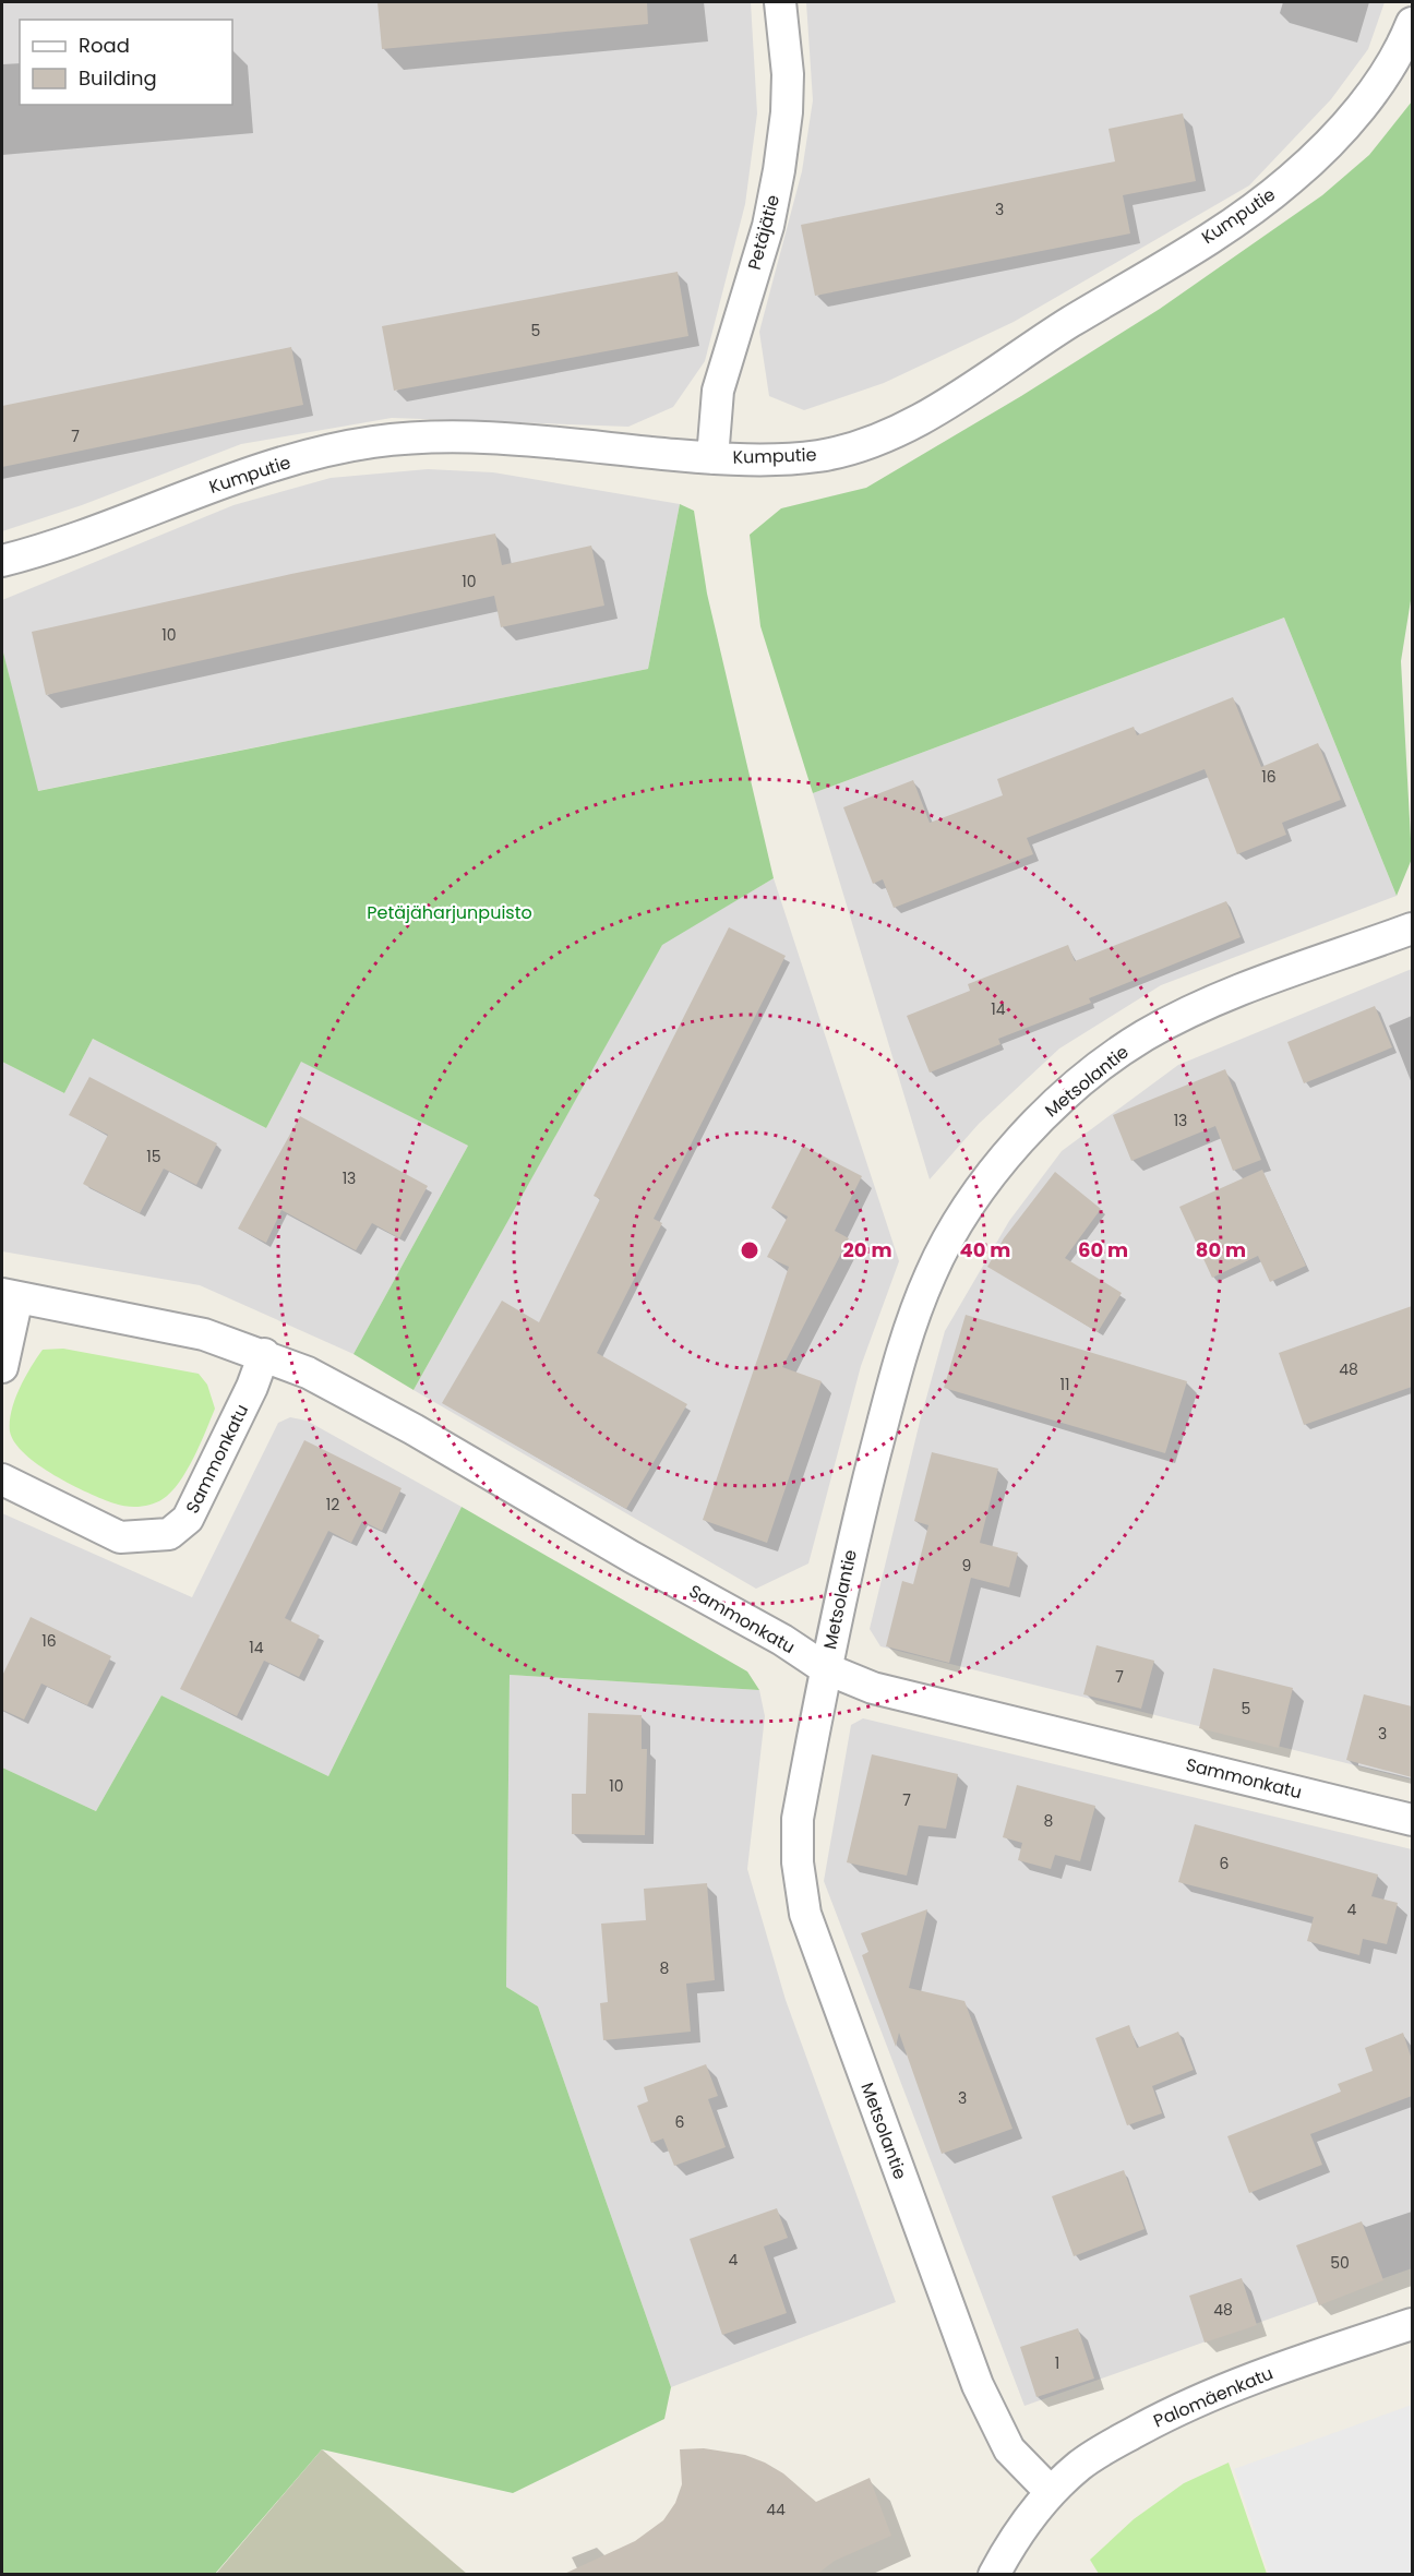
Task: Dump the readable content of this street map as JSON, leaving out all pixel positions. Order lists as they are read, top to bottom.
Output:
{
  "streets": {
    "street": [
      "Kumputie",
      "Petäjätie",
      "Metsolantie",
      "Sammonkatu",
      "Palomäenkatu"
    ]
  },
  "crossings": [
    ["Kumputie", "Petäjätie"],
    ["Metsolantie", "Sammonkatu"],
    ["Metsolantie", "Palomäenkatu"]
  ],
  "parks": ["Petäjäharjunpuisto"],
  "house_numbers": [
    "3",
    "5",
    "7",
    "10",
    "10",
    "16",
    "14",
    "13",
    "15",
    "13",
    "48",
    "11",
    "12",
    "9",
    "16",
    "14",
    "7",
    "5",
    "3",
    "10",
    "7",
    "8",
    "6",
    "4",
    "8",
    "3",
    "6",
    "4",
    "50",
    "48",
    "1",
    "44"
  ],
  "legend": ["Road", "Building"],
  "rings": [
    "20 m",
    "40 m",
    "60 m",
    "80 m"
  ]
}
